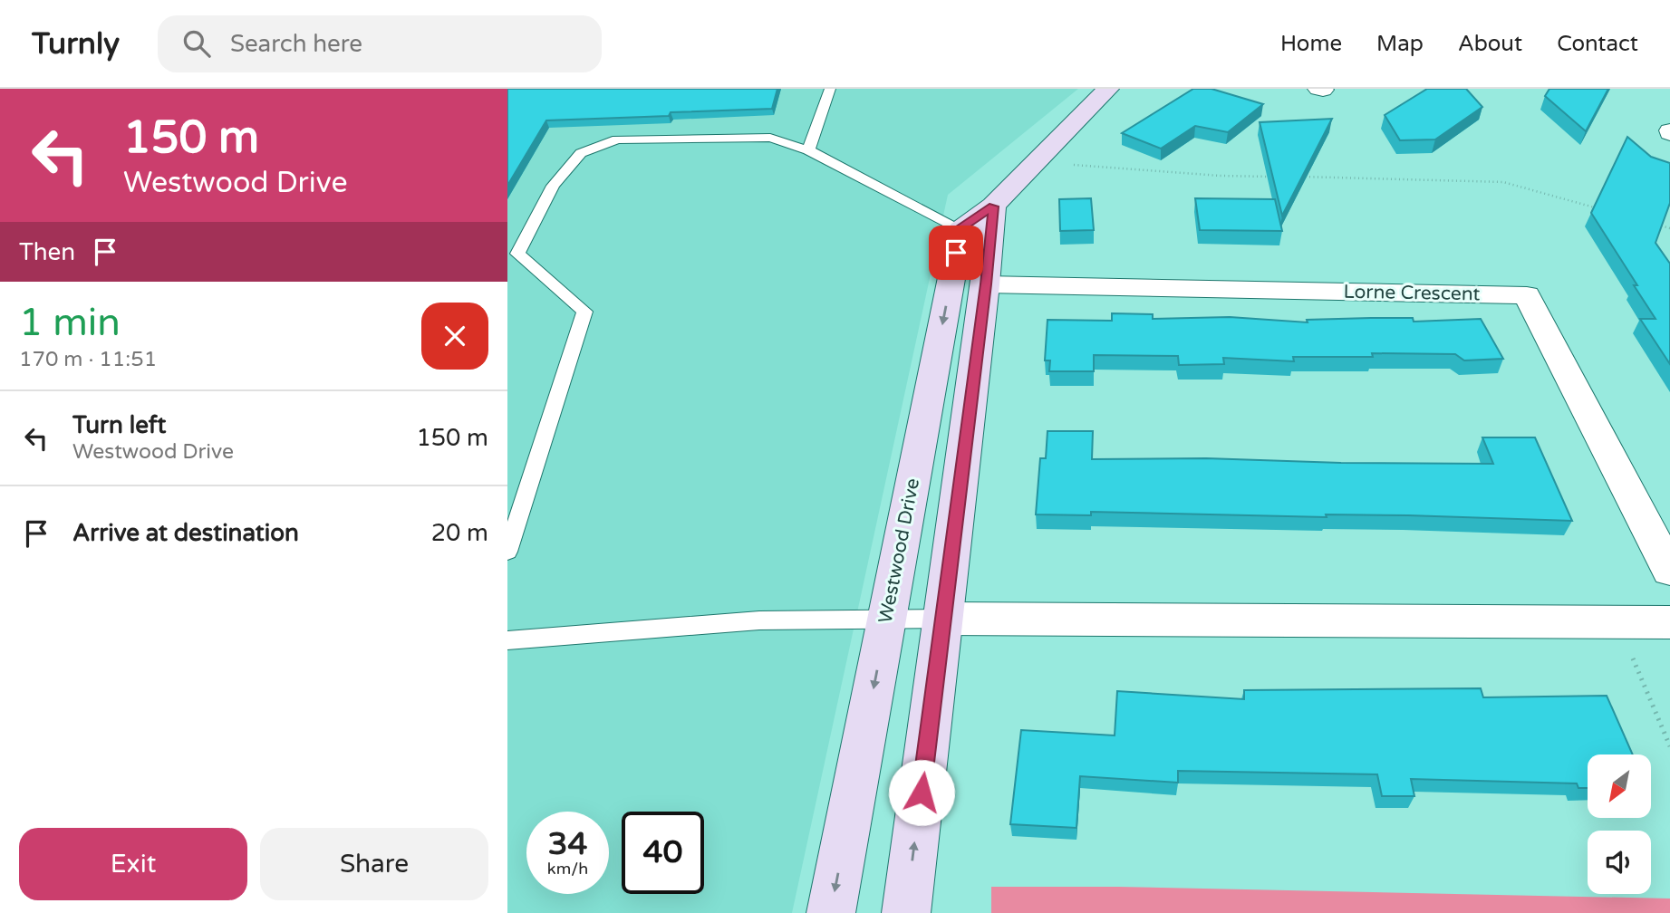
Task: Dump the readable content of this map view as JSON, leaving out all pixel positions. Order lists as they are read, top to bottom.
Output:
{
  "streets": {
    "street": ["Lorne Crescent", "Westwood Drive"]
  },
  "north": "bottom left",
  "page": {
    "header": "Turnly",
    "search": "Search here",
    "nav": [
      "Home",
      "Map",
      "About",
      "Contact"
    ],
    "turn": ["150 m", "Westwood Drive"],
    "then": "Then",
    "heading": ["1 min", "170 m · 11:51"],
    "list": [
      {
        "name": "Turn left",
        "note": "Westwood Drive",
        "value": "150 m"
      },
      {
        "name": "Arrive at destination",
        "value": "20 m"
      }
    ],
    "speed": "34 km/h",
    "limit": "40",
    "buttons": ["Exit", "Share"]
  }
}
